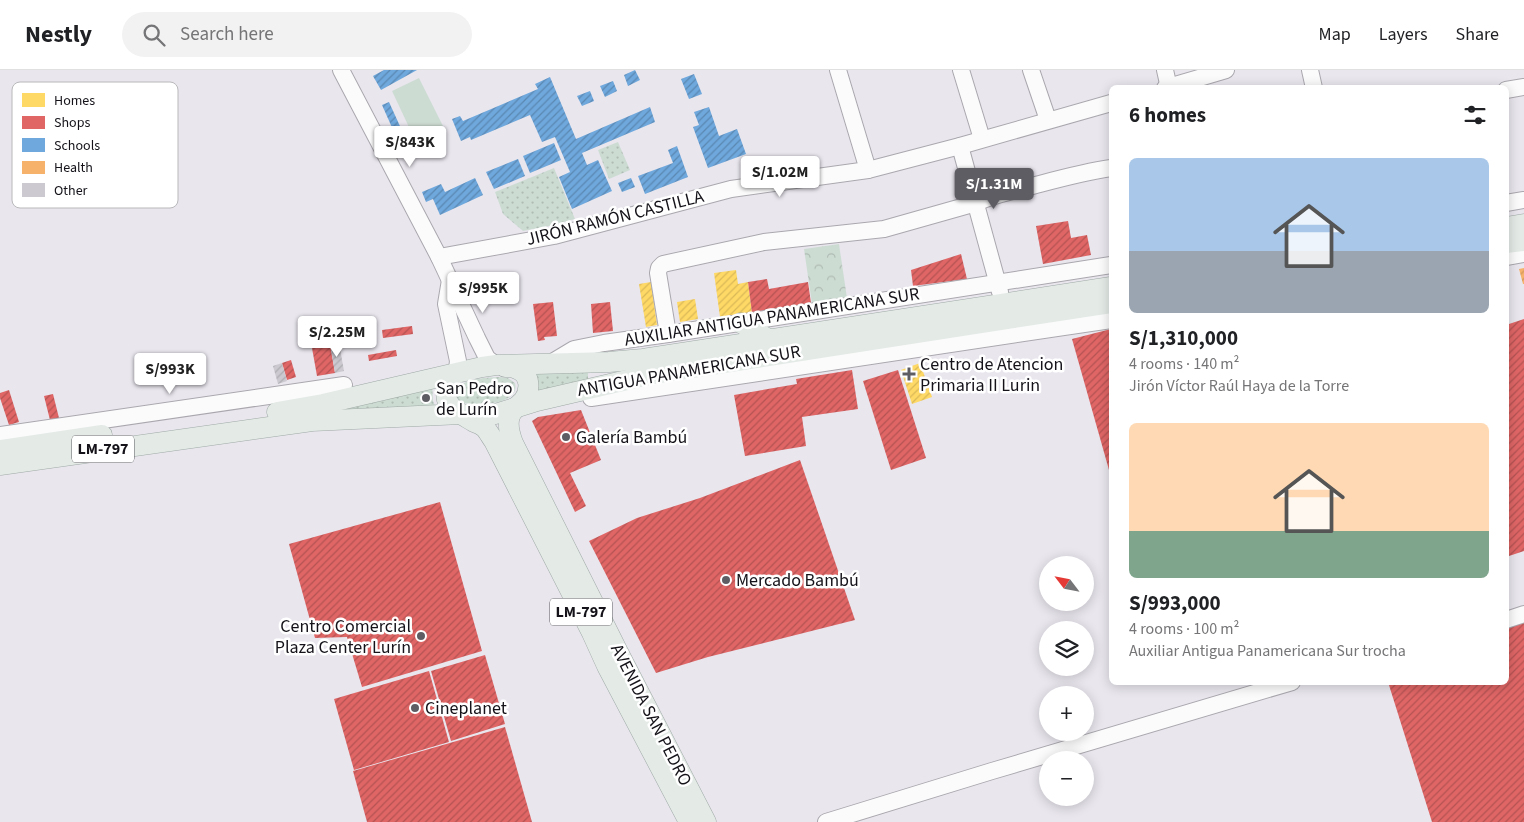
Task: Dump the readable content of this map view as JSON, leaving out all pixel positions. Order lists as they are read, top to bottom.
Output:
{
  "streets": {
    "main road": ["ANTIGUA PANAMERICANA SUR", "LM-797", "AVENIDA SAN PEDRO"],
    "street": ["JIRÓN RAMÓN CASTILLA", "AUXILIAR ANTIGUA PANAMERICANA SUR"]
  },
  "crossings": [
    ["AUXILIAR ANTIGUA PANAMERICANA SUR", "ANTIGUA PANAMERICANA SUR"],
    ["ANTIGUA PANAMERICANA SUR", "AVENIDA SAN PEDRO"]
  ],
  "places": {
    "health": ["Centro de Atencion Primaria II Lurin"],
    "other": [
      "San Pedro de Lurín",
      "Galería Bambú",
      "Mercado Bambú",
      "Centro Comercial Plaza Center Lurín",
      "Cineplanet"
    ]
  },
  "legend": [
    "Homes",
    "Shops",
    "Schools",
    "Health",
    "Other"
  ],
  "north": "top left",
  "page": {
    "header": "Nestly",
    "search": "Search here",
    "nav": ["Map", "Layers", "Share"],
    "heading": "6 homes",
    "price": [
      "S/843K",
      "S/1.02M",
      "S/1.31M",
      "S/995K",
      "S/2.25M",
      "S/993K"
    ],
    "list": [
      {
        "name": "S/1,310,000",
        "note": "4 rooms · 140 m² · Jirón Víctor Raúl Haya de la Torre"
      },
      {
        "name": "S/993,000",
        "note": "4 rooms · 100 m² · Auxiliar Antigua Panamericana Sur trocha"
      }
    ],
    "map_buttons": ["+", "−"]
  }
}
